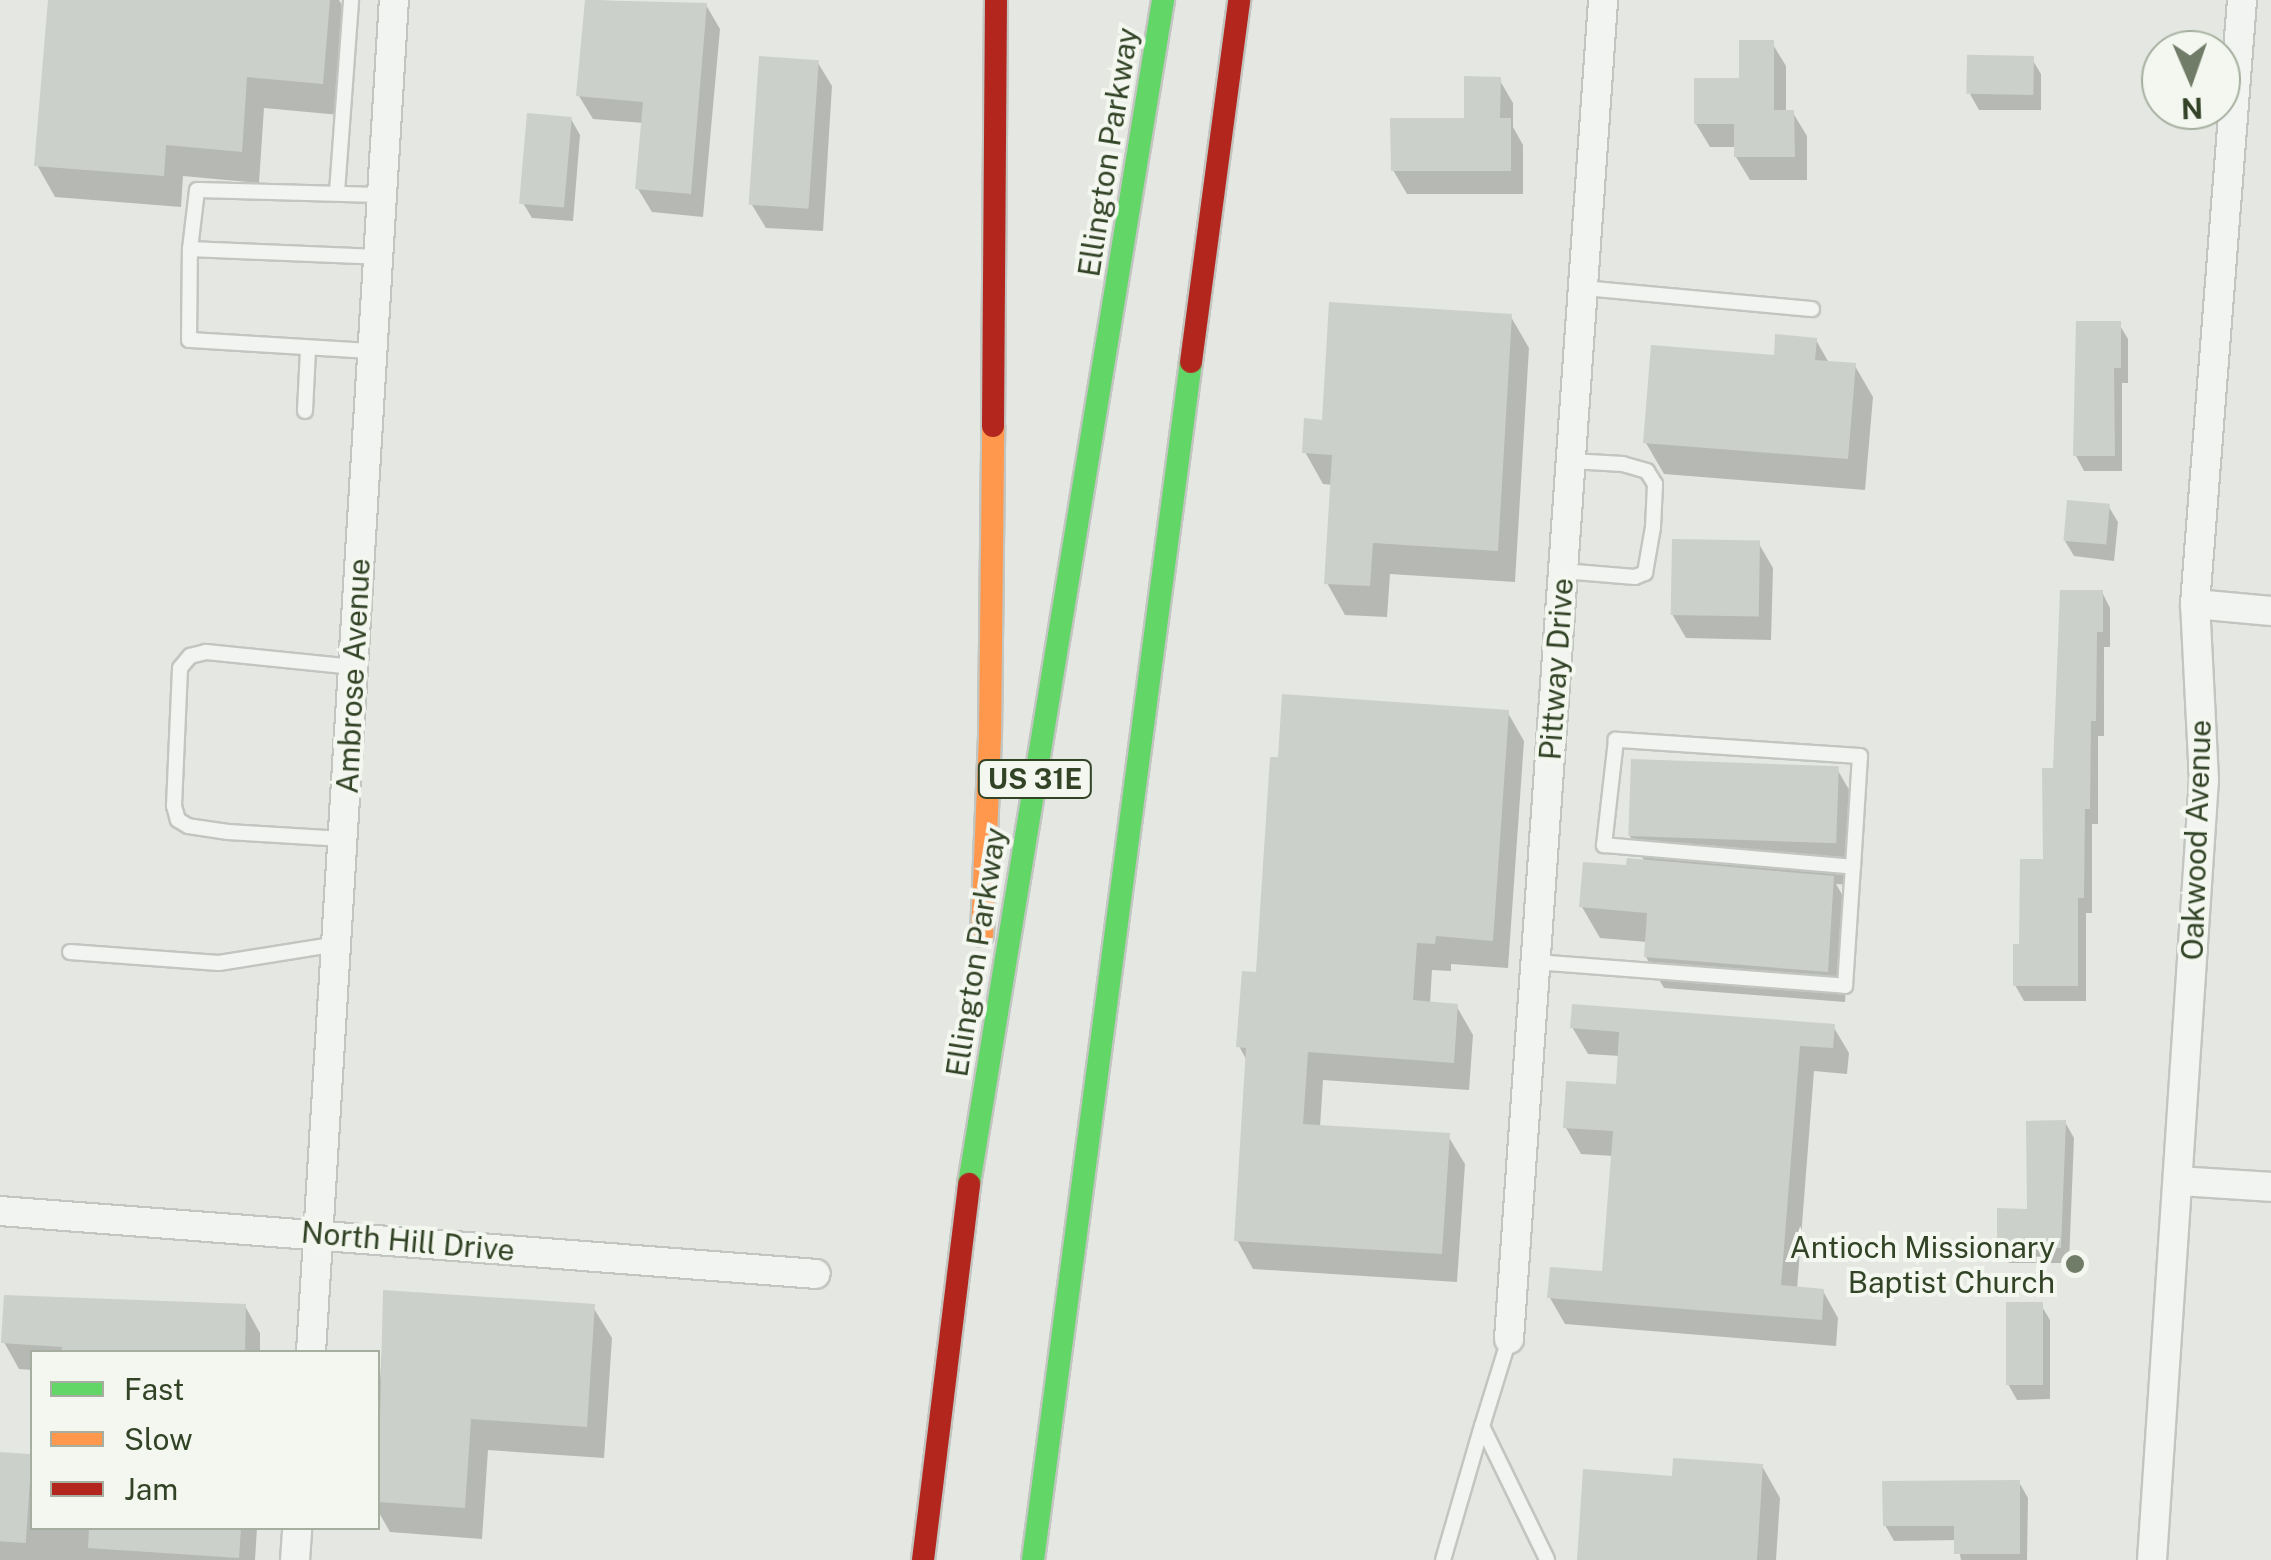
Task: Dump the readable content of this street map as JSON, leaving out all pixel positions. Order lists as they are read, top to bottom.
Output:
{
  "streets": {
    "highway": ["Ellington Parkway", "US 31E"],
    "street": [
      "Pittway Drive",
      "Ambrose Avenue",
      "Oakwood Avenue",
      "North Hill Drive"
    ]
  },
  "crossings": [
    ["Ambrose Avenue", "North Hill Drive"]
  ],
  "places": ["Antioch Missionary Baptist Church"],
  "legend": ["Fast", "Slow", "Jam"],
  "north": "bottom"
}
